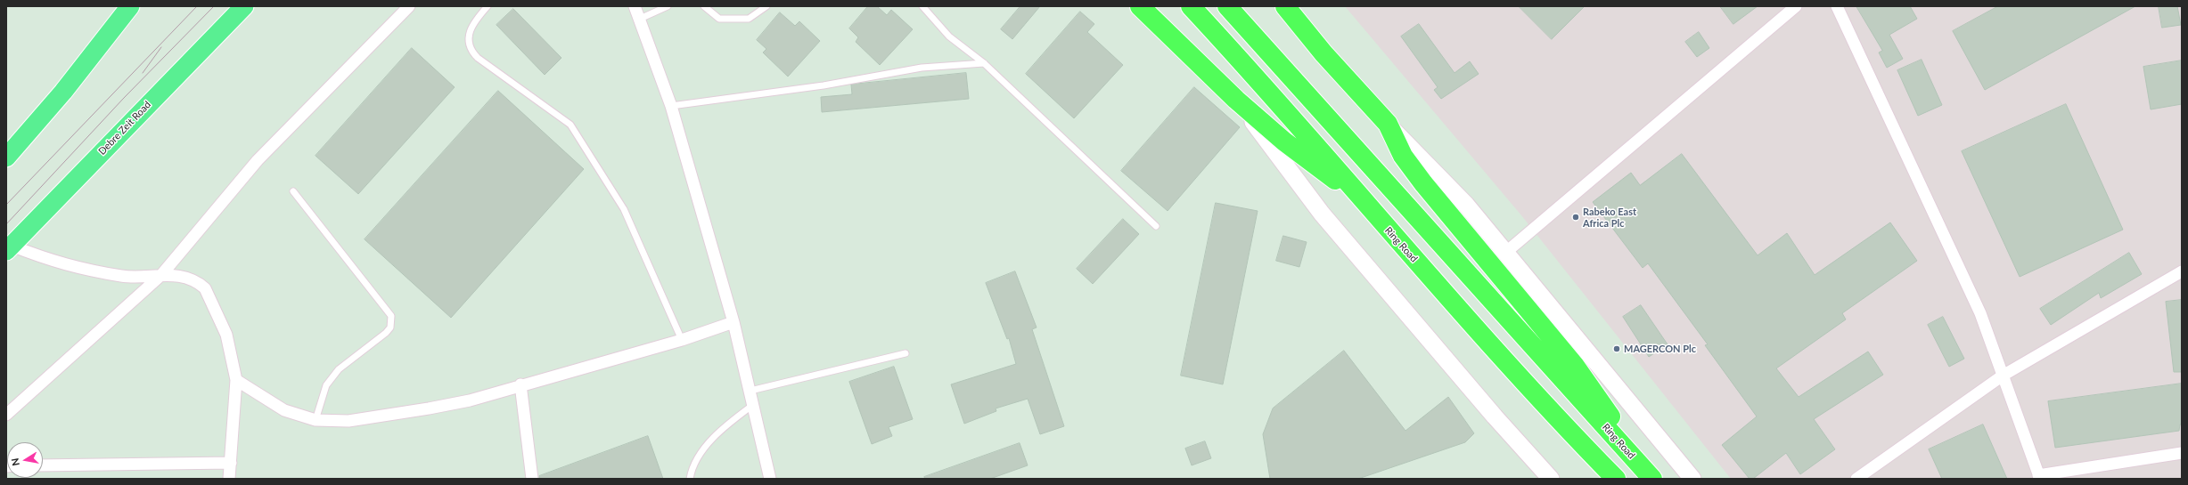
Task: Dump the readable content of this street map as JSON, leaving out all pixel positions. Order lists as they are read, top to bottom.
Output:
{
  "streets": {
    "highway": ["Ring Road"],
    "main road": ["Debre Zeit Road"]
  },
  "places": ["Rabeko East Africa Plc", "MAGERCON Plc"],
  "north": "left"
}
